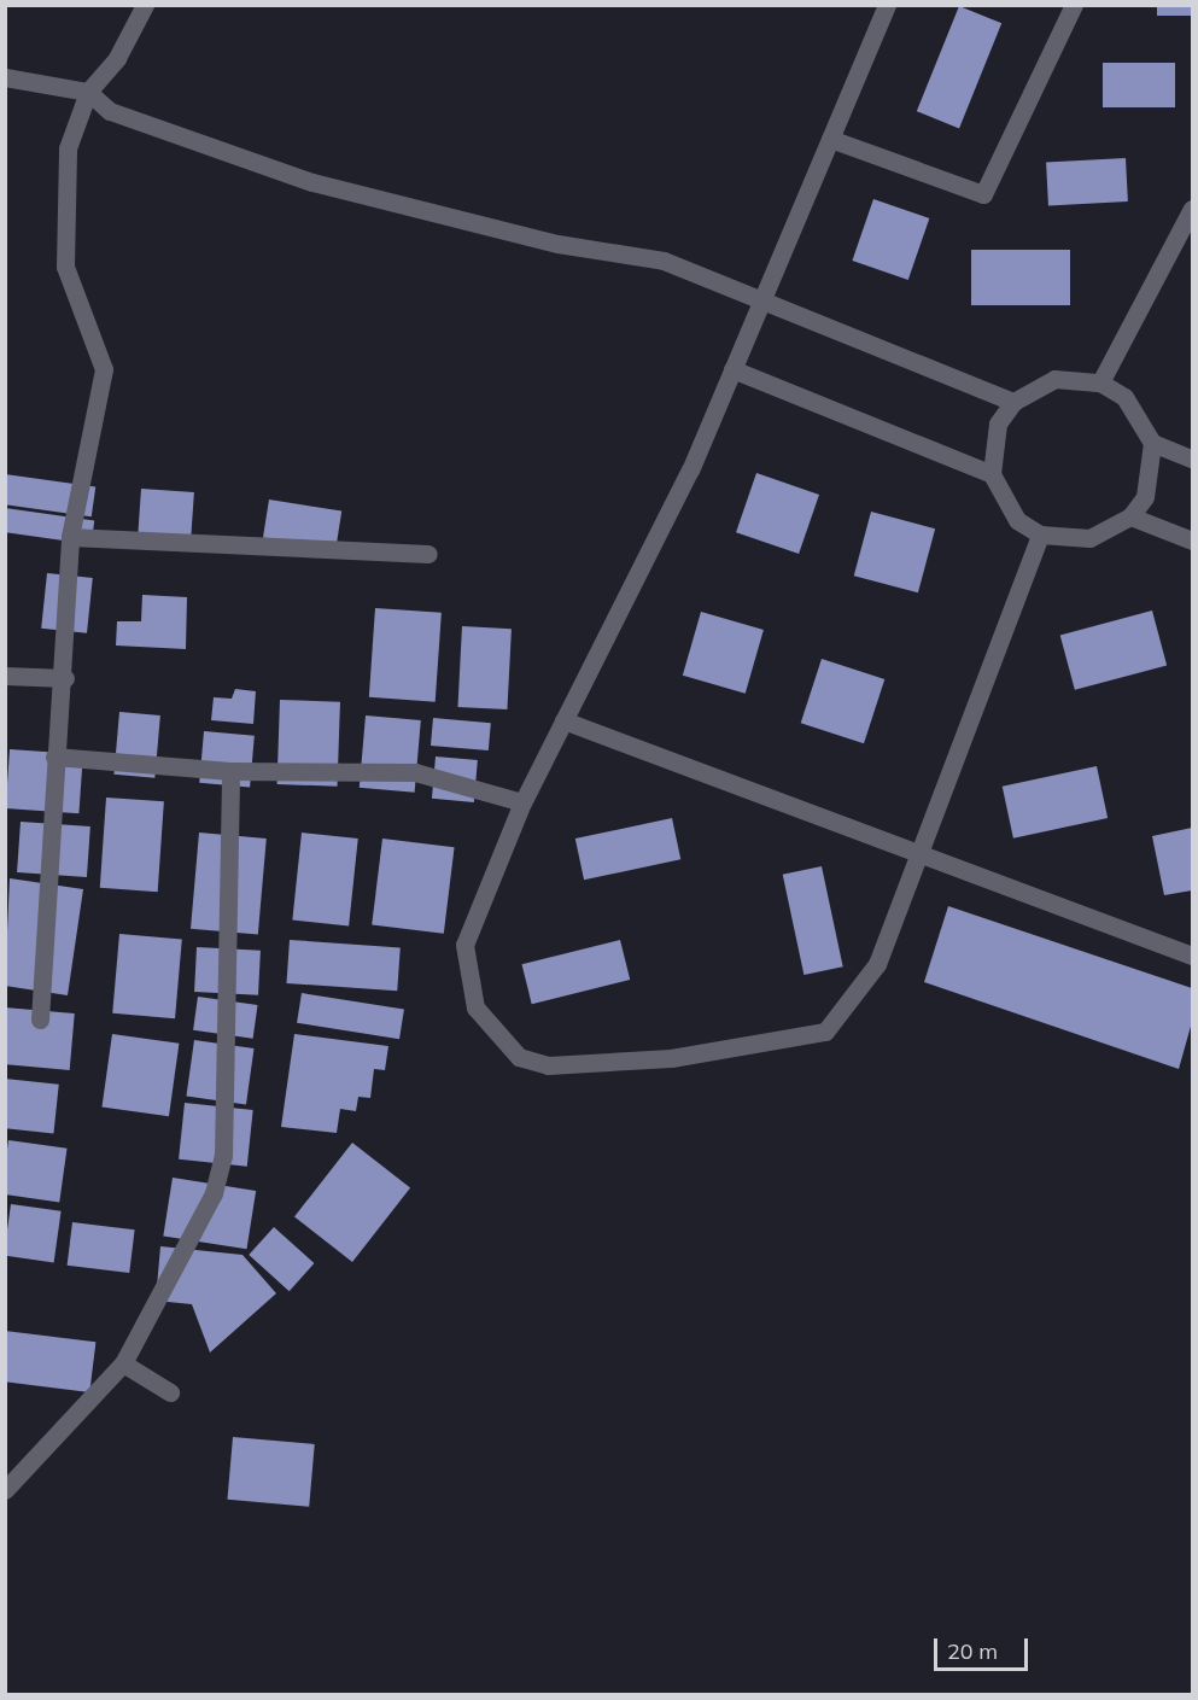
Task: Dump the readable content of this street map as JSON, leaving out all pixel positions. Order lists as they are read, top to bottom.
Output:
{
  "scale_bar": "20 m"
}
